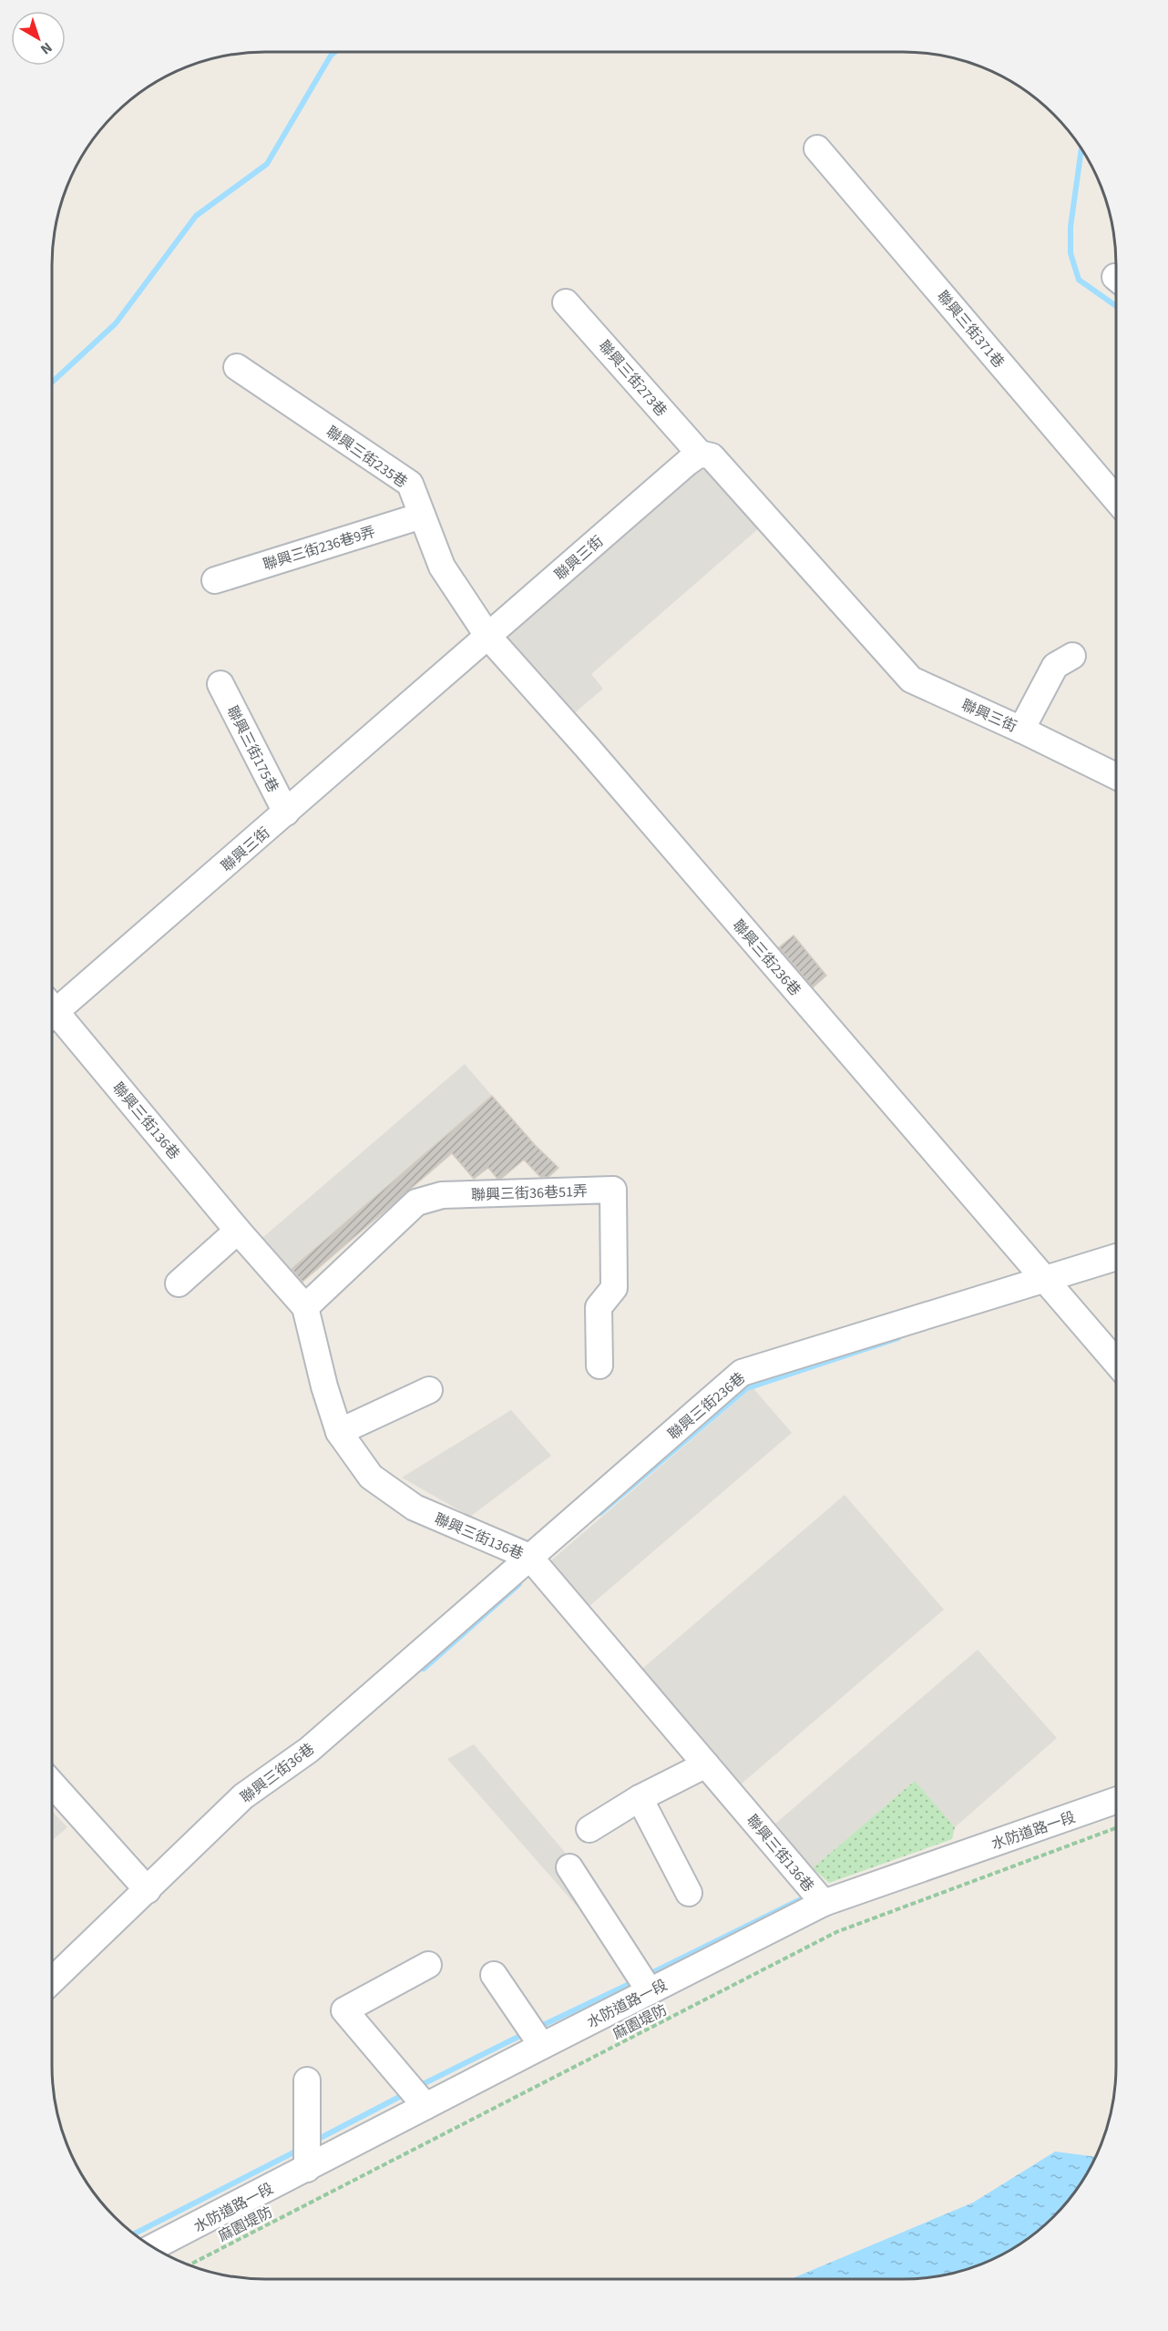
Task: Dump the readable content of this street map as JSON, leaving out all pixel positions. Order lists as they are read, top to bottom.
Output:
{
  "streets": {
    "street": [
      "聯興三街371巷",
      "聯興三街273巷",
      "聯興三街235巷",
      "聯興三街236巷9弄",
      "聯興三街",
      "聯興三街175巷",
      "聯興三街236巷",
      "聯興三街136巷",
      "聯興三街36巷51弄",
      "聯興三街36巷",
      "水防道路一段"
    ],
    "path": ["麻園堤防"]
  },
  "crossings": [
    ["聯興三街273巷", "聯興三街"],
    ["聯興三街235巷", "聯興三街236巷9弄"],
    ["聯興三街235巷", "聯興三街"],
    ["聯興三街235巷", "聯興三街236巷"],
    ["聯興三街", "聯興三街175巷"],
    ["聯興三街", "聯興三街236巷"],
    ["聯興三街236巷", "聯興三街136巷"],
    ["聯興三街236巷", "聯興三街36巷"],
    ["聯興三街136巷", "聯興三街36巷51弄"],
    ["聯興三街136巷", "聯興三街36巷"],
    ["聯興三街136巷", "水防道路一段"]
  ],
  "north": "bottom right"
}
